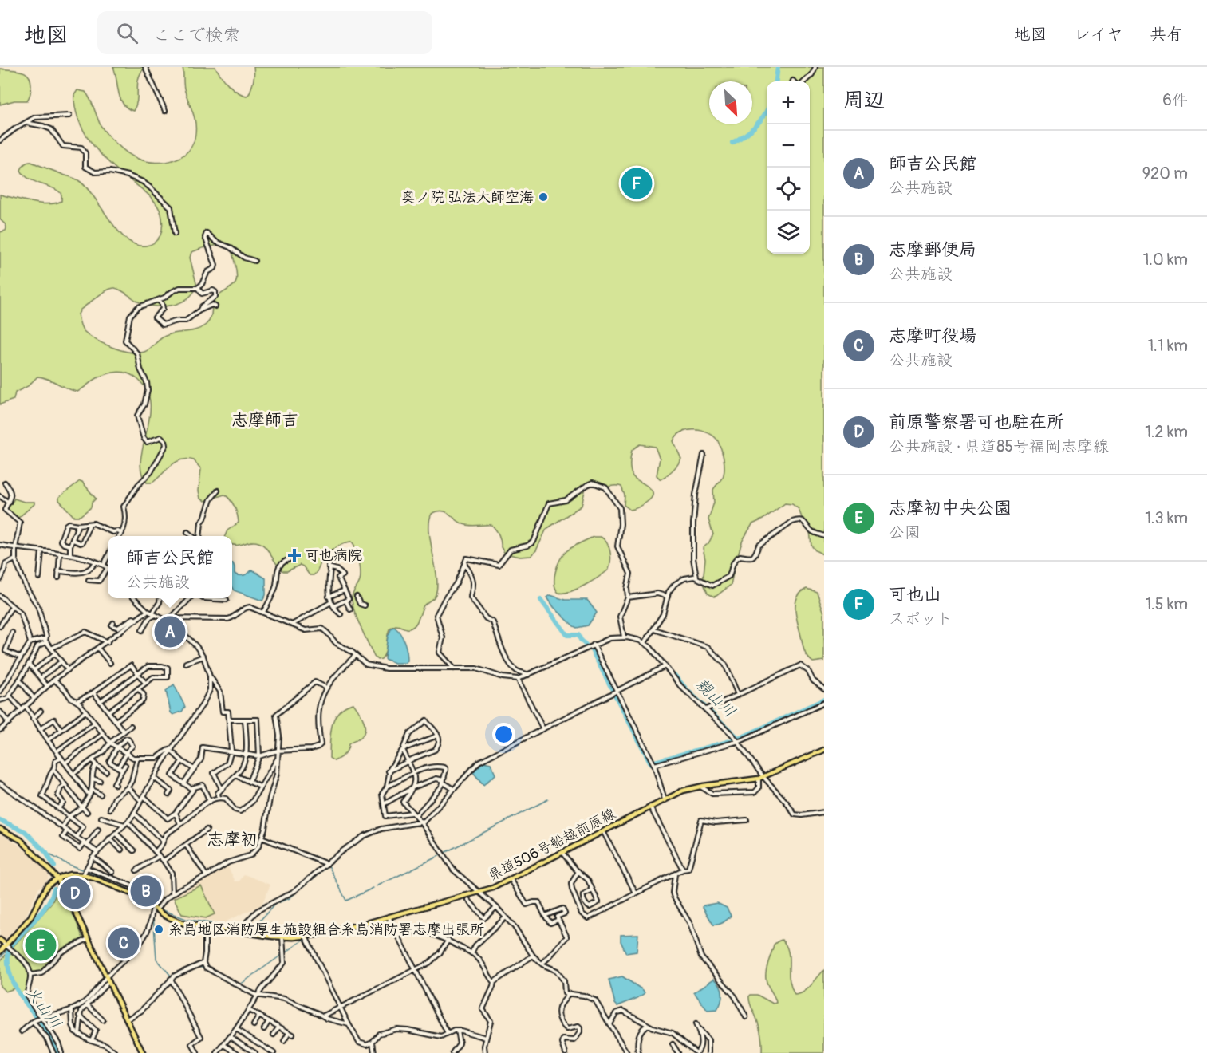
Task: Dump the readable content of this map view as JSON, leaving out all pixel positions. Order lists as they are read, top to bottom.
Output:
{
  "streets": {
    "main road": ["県道506号船越前原線"]
  },
  "districts": ["志摩師吉", "志摩初"],
  "water": ["親山川", "火山川"],
  "places": {
    "other": ["奥ノ院 弘法大師空海", "糸島地区消防厚生施設組合糸島消防署志摩出張所"],
    "health": ["可也病院"]
  },
  "north": "bottom right",
  "page": {
    "header": "地図",
    "search": "ここで検索",
    "nav": ["地図", "レイヤ", "共有"],
    "heading": ["周辺", "6件"],
    "map_buttons": ["+", "−"],
    "list": [
      {
        "mark": "A",
        "name": "師吉公民館",
        "note": "公共施設",
        "value": "920 m"
      },
      {
        "mark": "B",
        "name": "志摩郵便局",
        "note": "公共施設",
        "value": "1.0 km"
      },
      {
        "mark": "C",
        "name": "志摩町役場",
        "note": "公共施設",
        "value": "1.1 km"
      },
      {
        "mark": "D",
        "name": "前原警察署可也駐在所",
        "note": "公共施設 · 県道85号福岡志摩線",
        "value": "1.2 km"
      },
      {
        "mark": "E",
        "name": "志摩初中央公園",
        "note": "公園",
        "value": "1.3 km"
      },
      {
        "mark": "F",
        "name": "可也山",
        "note": "スポット",
        "value": "1.5 km"
      }
    ],
    "pins": [
      "F",
      "A",
      "B",
      "D",
      "C",
      "E"
    ],
    "popup": ["師吉公民館", "公共施設"]
  }
}
